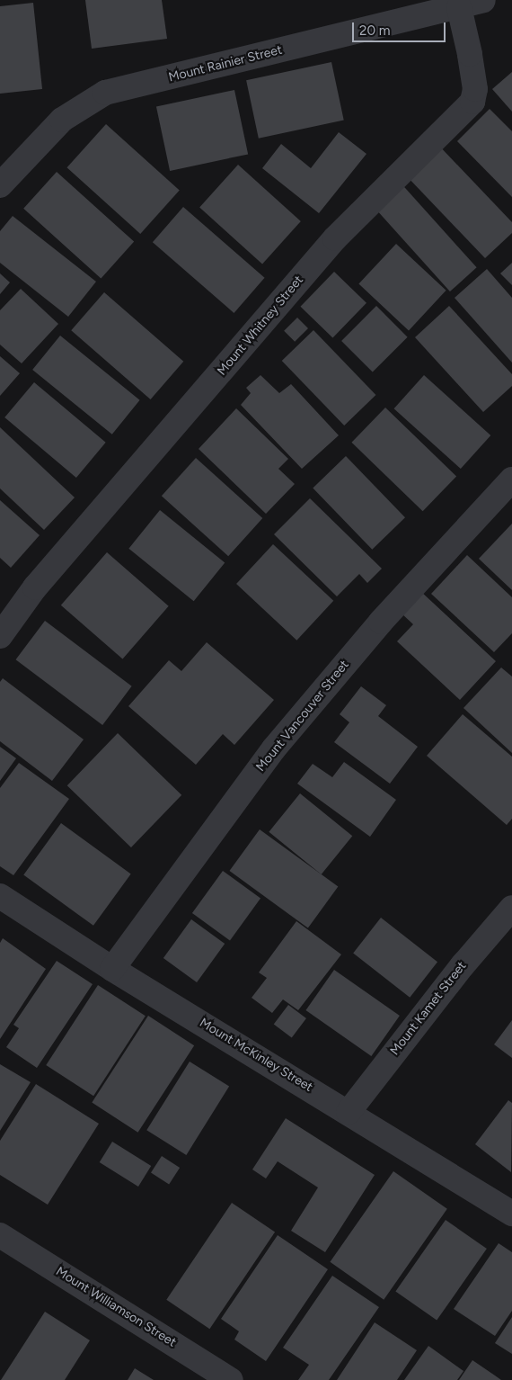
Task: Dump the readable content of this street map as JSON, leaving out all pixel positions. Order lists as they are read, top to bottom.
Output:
{
  "streets": {
    "street": [
      "Mount Rainier Street",
      "Mount Whitney Street",
      "Mount Vancouver Street",
      "Mount Kamet Street",
      "Mount McKinley Street",
      "Mount Williamson Street"
    ]
  },
  "crossings": [
    ["Mount Rainier Street", "Mount Whitney Street"],
    ["Mount Vancouver Street", "Mount McKinley Street"],
    ["Mount Kamet Street", "Mount McKinley Street"]
  ],
  "scale_bar": "20 m"
}
